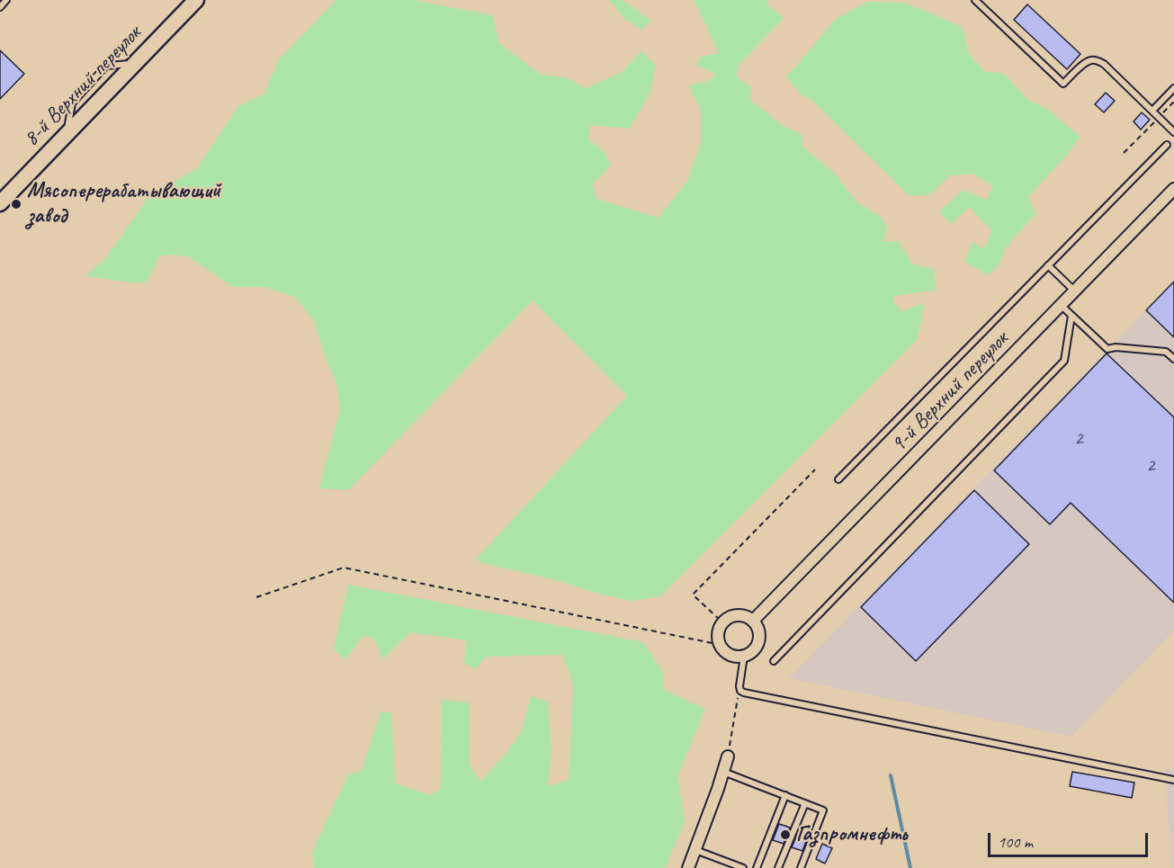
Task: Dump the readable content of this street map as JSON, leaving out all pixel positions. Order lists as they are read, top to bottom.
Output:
{
  "streets": {
    "street": ["8-й Верхний переулок", "9-й Верхний переулок"]
  },
  "places": ["Мясоперерабатывающий завод", "Газпромнефть"],
  "house_numbers": ["2", "2"],
  "scale_bar": "100 m"
}
